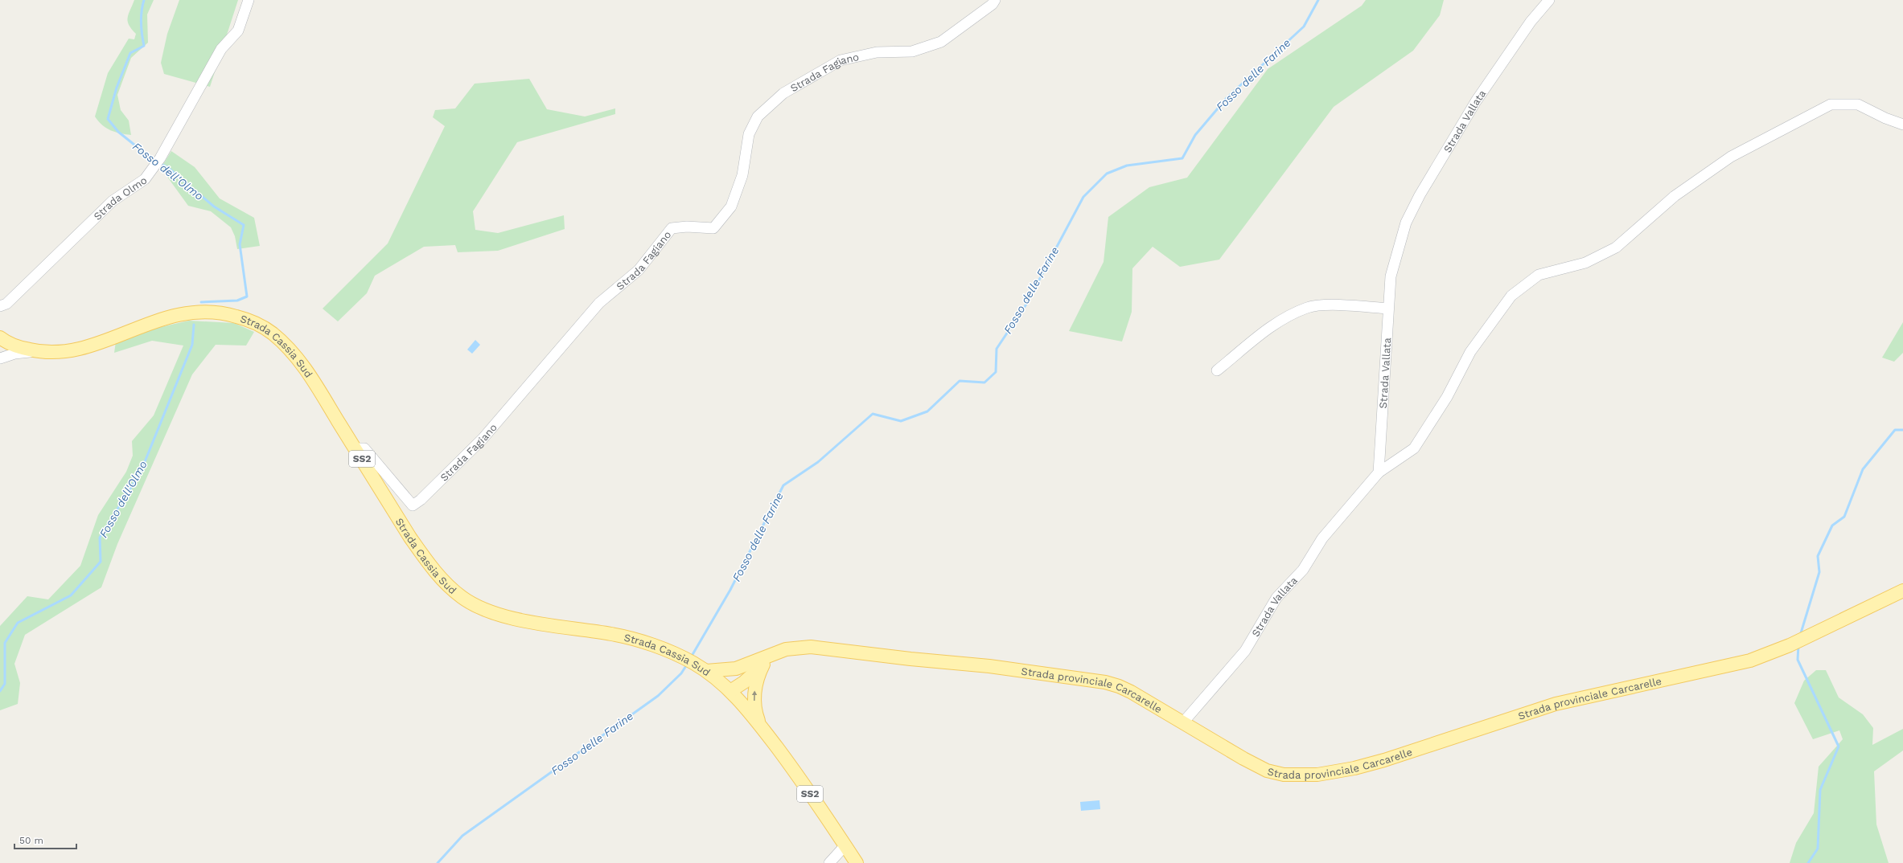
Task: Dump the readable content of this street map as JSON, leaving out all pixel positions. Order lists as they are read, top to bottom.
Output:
{
  "streets": {
    "main road": ["Strada Cassia Sud", "SS2", "Strada provinciale Carcarelle"],
    "street": ["Strada Fagiano", "Strada Vallata", "Strada Olmo"]
  },
  "crossings": [
    ["Strada Fagiano", "Strada Cassia Sud"],
    ["Strada Vallata", "Strada provinciale Carcarelle"]
  ],
  "water": ["Fosso delle Farine", "Fosso dell'Olmo"],
  "scale_bar": "50 m"
}
